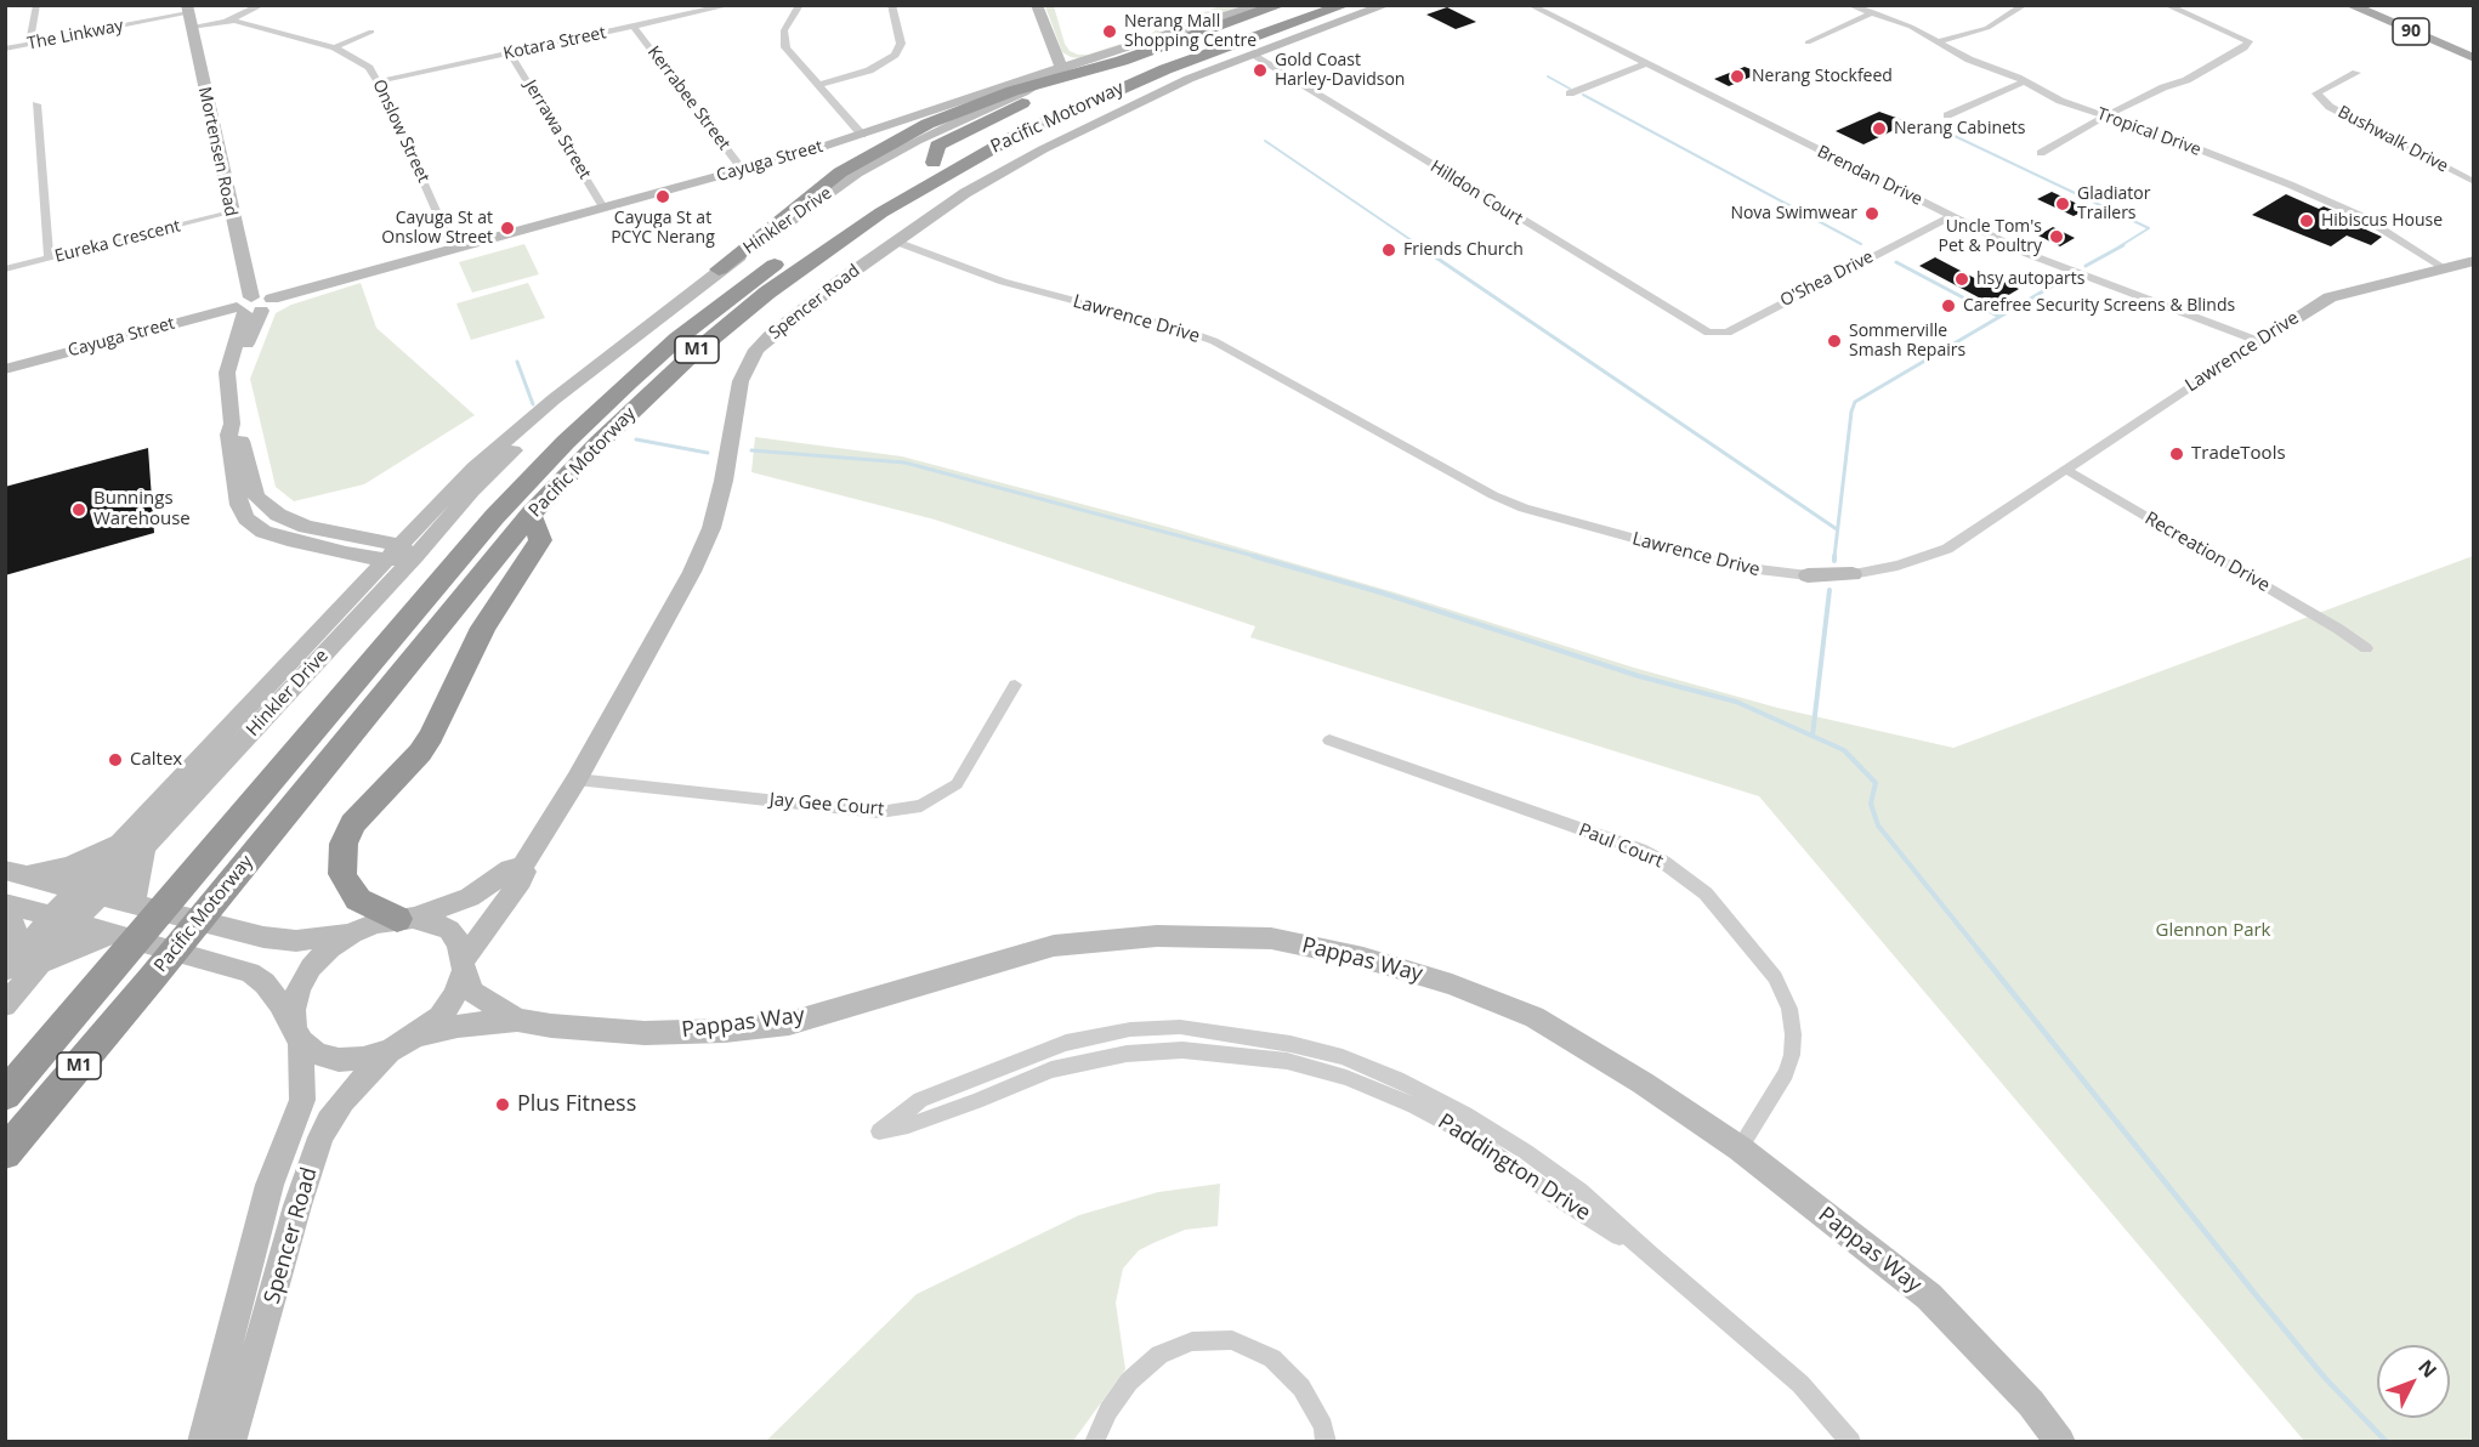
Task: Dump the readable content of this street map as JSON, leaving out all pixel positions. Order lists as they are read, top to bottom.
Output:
{
  "streets": {
    "highway": ["Pacific Motorway", "M1"],
    "main road": ["90"],
    "street": [
      "The Linkway",
      "Kotara Street",
      "Kerrabee Street",
      "Jerrawa Street",
      "Onslow Street",
      "Tropical Drive",
      "Bushwalk Drive",
      "Mortensen Road",
      "Cayuga Street",
      "Brendan Drive",
      "Hilldon Court",
      "Hinkler Drive",
      "Eureka Crescent",
      "O'Shea Drive",
      "Spencer Road",
      "Lawrence Drive",
      "Recreation Drive",
      "Jay Gee Court",
      "Paul Court",
      "Pappas Way",
      "Paddington Drive"
    ]
  },
  "crossings": [
    ["The Linkway", "Onslow Street"],
    ["The Linkway", "Mortensen Road"],
    ["Kotara Street", "Kerrabee Street"],
    ["Kotara Street", "Jerrawa Street"],
    ["Kotara Street", "Onslow Street"],
    ["Kerrabee Street", "Cayuga Street"],
    ["Jerrawa Street", "Cayuga Street"],
    ["Onslow Street", "Mortensen Road"],
    ["Onslow Street", "Cayuga Street"],
    ["Tropical Drive", "Lawrence Drive"],
    ["Mortensen Road", "Cayuga Street"],
    ["Mortensen Road", "Hinkler Drive"],
    ["Mortensen Road", "Eureka Crescent"],
    ["Cayuga Street", "Hinkler Drive"],
    ["Brendan Drive", "O'Shea Drive"],
    ["Brendan Drive", "Lawrence Drive"],
    ["Hilldon Court", "O'Shea Drive"],
    ["Hilldon Court", "Spencer Road"],
    ["Spencer Road", "Lawrence Drive"],
    ["Spencer Road", "Jay Gee Court"],
    ["Spencer Road", "Pappas Way"],
    ["Lawrence Drive", "Recreation Drive"],
    ["Paul Court", "Pappas Way"]
  ],
  "parks": ["Glennon Park"],
  "places": [
    "Nerang Mall Shopping Centre",
    "Gold Coast Harley-Davidson",
    "Nerang Stockfeed",
    "Nerang Cabinets",
    "Cayuga St at PCYC Nerang",
    "Gladiator Trailers",
    "Nova Swimwear",
    "Hibiscus House",
    "Cayuga St at Onslow Street",
    "Uncle Tom's Pet & Poultry",
    "Friends Church",
    "hsy autoparts",
    "Carefree Security Screens & Blinds",
    "Sommerville Smash Repairs",
    "TradeTools",
    "Bunnings Warehouse",
    "Caltex",
    "Plus Fitness"
  ],
  "north": "top right"
}
